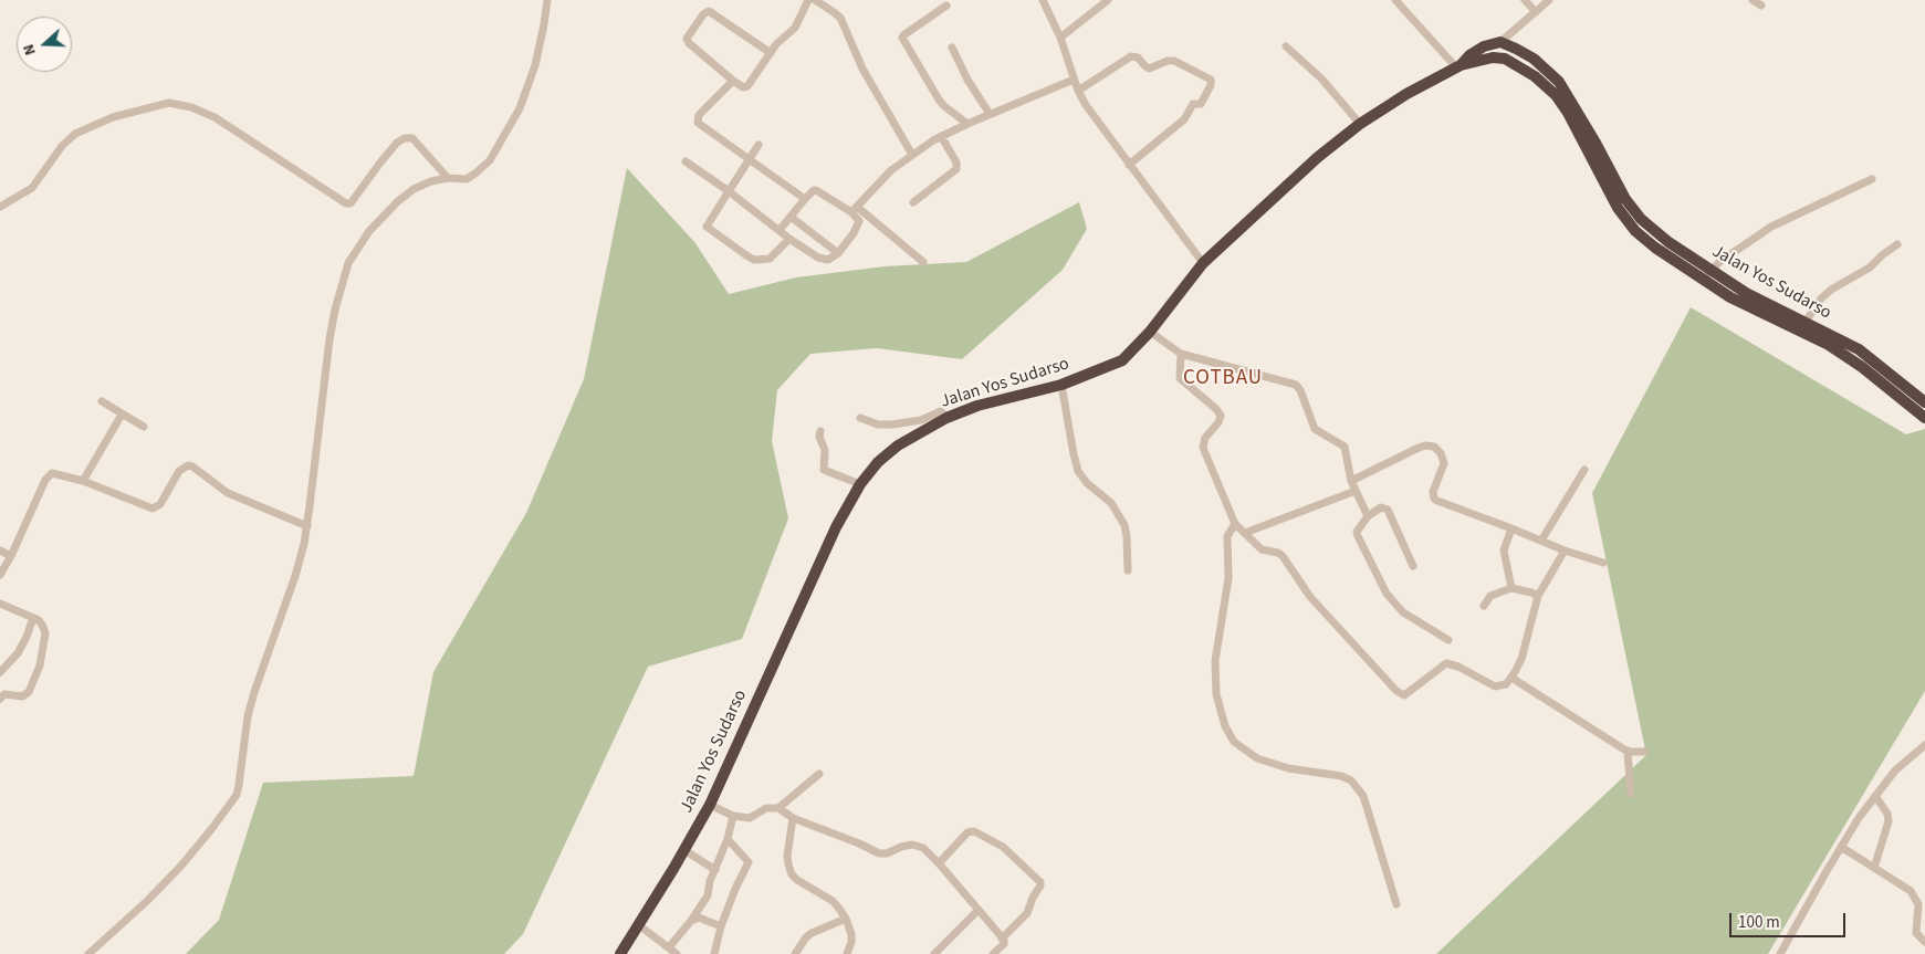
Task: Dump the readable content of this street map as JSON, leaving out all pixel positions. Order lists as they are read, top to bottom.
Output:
{
  "streets": {
    "highway": ["Jalan Yos Sudarso"]
  },
  "districts": ["COTBAU"],
  "scale_bar": "100 m",
  "north": "left"
}
